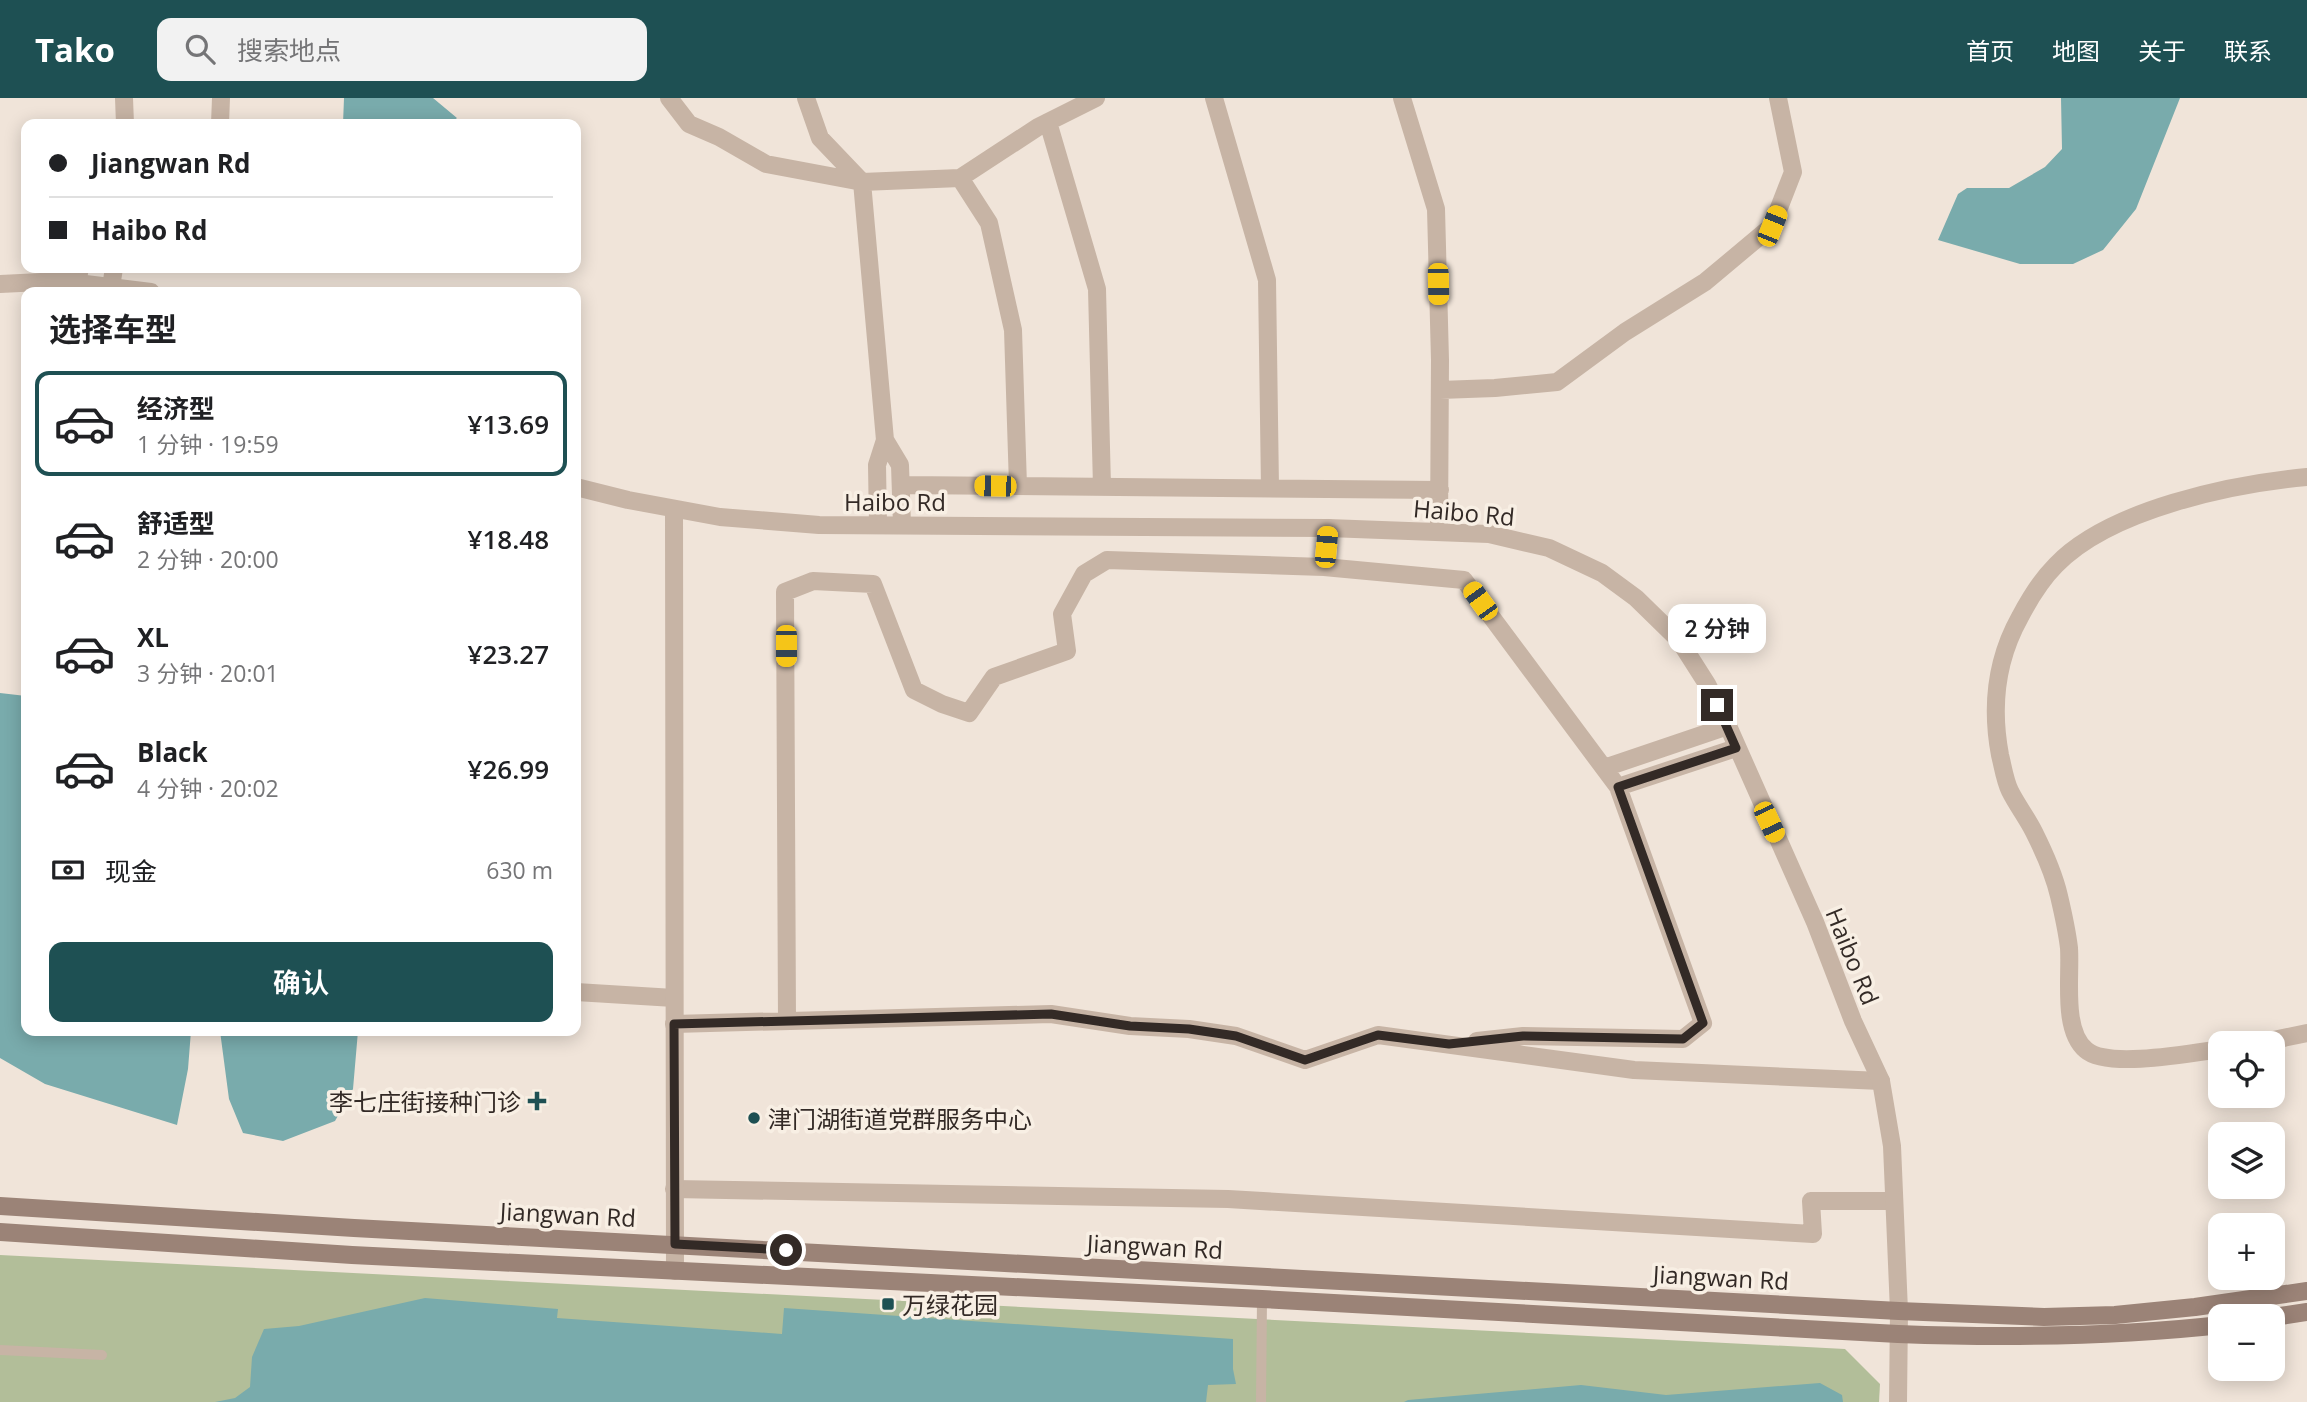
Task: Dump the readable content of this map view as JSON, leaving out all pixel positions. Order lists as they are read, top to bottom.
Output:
{
  "streets": {
    "main road": ["Jiangwan Rd"],
    "street": ["Haibo Rd"]
  },
  "crossings": [
    ["Haibo Rd", "Jiangwan Rd"]
  ],
  "places": {
    "health": ["李七庄街接种门诊"],
    "other": ["津门湖街道党群服务中心"],
    "transit": ["万绿花园"]
  },
  "page": {
    "header": "Tako",
    "search": "搜索地点",
    "nav": [
      "首页",
      "地图",
      "关于",
      "联系"
    ],
    "banner": ["Jiangwan Rd", "Haibo Rd"],
    "heading": "选择车型",
    "list": [
      {
        "name": "经济型",
        "note": "1 分钟 · 19:59",
        "value": "¥13.69"
      },
      {
        "name": "舒适型",
        "note": "2 分钟 · 20:00",
        "value": "¥18.48"
      },
      {
        "name": "XL",
        "note": "3 分钟 · 20:01",
        "value": "¥23.27"
      },
      {
        "name": "Black",
        "note": "4 分钟 · 20:02",
        "value": "¥26.99"
      }
    ],
    "bubble": "2 分钟",
    "pay": ["现金", "630 m"],
    "buttons": "确认",
    "map_buttons": ["+", "−"]
  }
}
